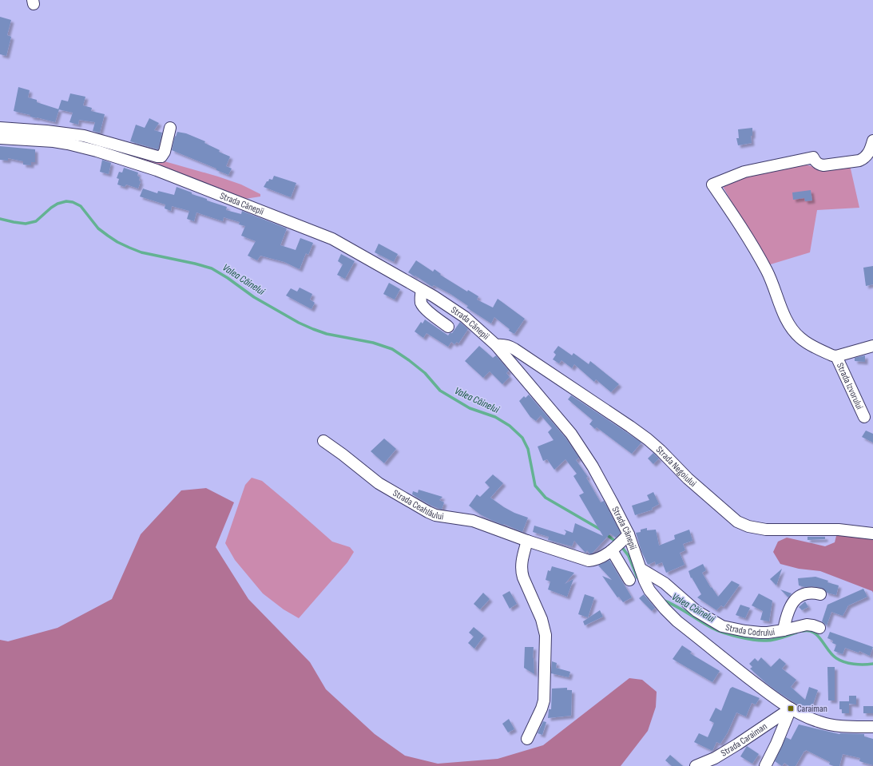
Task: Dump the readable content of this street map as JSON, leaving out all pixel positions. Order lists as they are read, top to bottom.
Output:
{
  "streets": {
    "street": [
      "Strada Cânepii",
      "Strada Izvorului",
      "Strada Negoiului",
      "Strada Ceahlăului",
      "Strada Codrului",
      "Strada Caraiman"
    ]
  },
  "crossings": [
    ["Strada Cânepii", "Strada Negoiului"],
    ["Strada Cânepii", "Strada Ceahlăului"],
    ["Strada Cânepii", "Strada Codrului"],
    ["Strada Cânepii", "Strada Caraiman"]
  ],
  "water": ["Valea Câinelui"],
  "places": {
    "transit": ["Caraiman"]
  }
}
